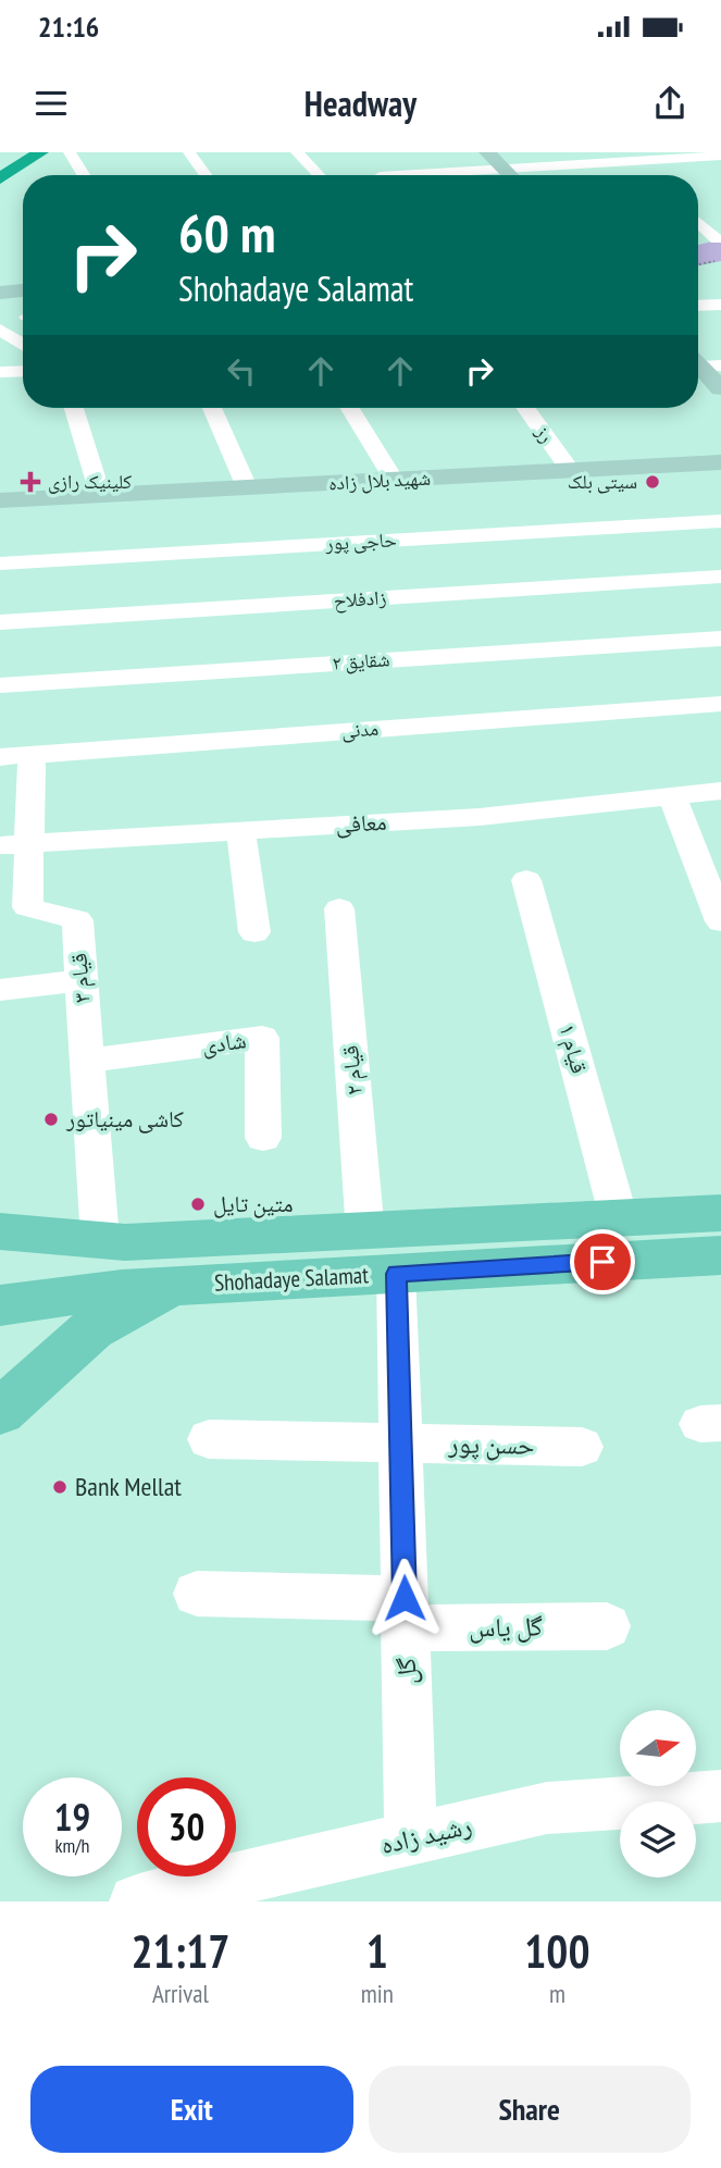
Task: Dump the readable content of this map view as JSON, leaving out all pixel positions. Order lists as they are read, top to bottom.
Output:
{
  "streets": {
    "main road": ["شهید بلال زاده", "Shohadaye Salamat"],
    "street": [
      "رز",
      "حاجی پور",
      "زادفلاح",
      "شقایق ۲",
      "مدنی",
      "معافی",
      "قیام ۳",
      "شادی",
      "قیام ۱",
      "قیام ۲",
      "حسن پور",
      "گل یاس",
      "گل",
      "رشید زاده"
    ]
  },
  "crossings": [
    ["رز", "شهید بلال زاده"],
    ["مدنی", "قیام ۳"],
    ["معافی", "قیام ۳"],
    ["قیام ۳", "شادی"],
    ["قیام ۳", "Shohadaye Salamat"],
    ["قیام ۱", "Shohadaye Salamat"],
    ["قیام ۲", "Shohadaye Salamat"],
    ["Shohadaye Salamat", "گل"],
    ["حسن پور", "گل"],
    ["گل یاس", "گل"],
    ["گل", "رشید زاده"]
  ],
  "places": {
    "health": ["کلینیک رازی"],
    "other": [
      "سیتی بلک",
      "کاشی مینیاتور",
      "متین تایل",
      "Bank Mellat"
    ]
  },
  "north": "right",
  "page": {
    "status": "21:16",
    "header": "Headway",
    "turn": ["60 m", "Shohadaye Salamat"],
    "speed": "19 km/h",
    "limit": "30",
    "eta": [
      "21:17",
      "Arrival",
      "1",
      "min",
      "100",
      "m"
    ],
    "buttons": ["Exit", "Share"]
  }
}
